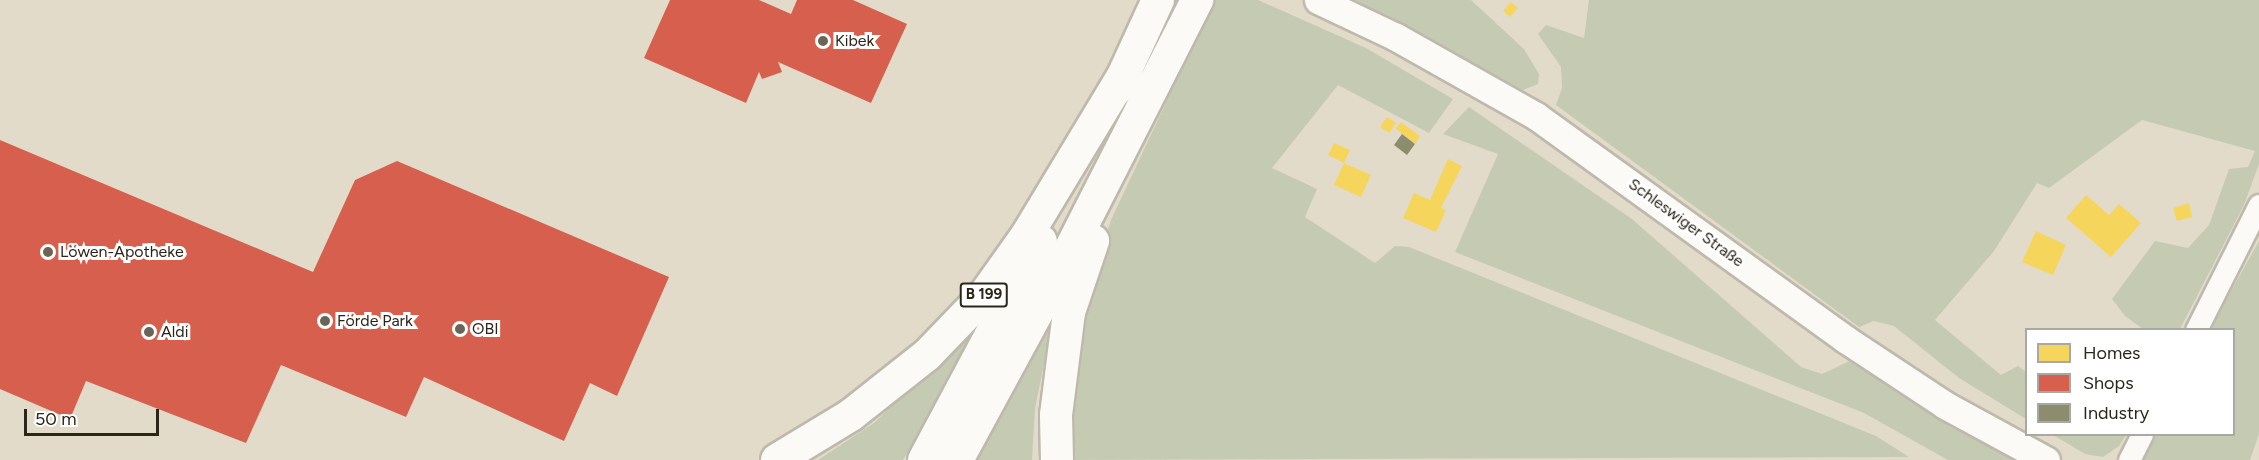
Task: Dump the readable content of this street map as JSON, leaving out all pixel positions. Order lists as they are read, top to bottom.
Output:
{
  "streets": {
    "highway": ["B 199"],
    "main road": ["Schleswiger Straße"]
  },
  "places": [
    "Kibek",
    "Löwen-Apotheke",
    "Förde Park",
    "OBI",
    "Aldi"
  ],
  "legend": ["Homes", "Shops", "Industry"],
  "scale_bar": "50 m"
}
